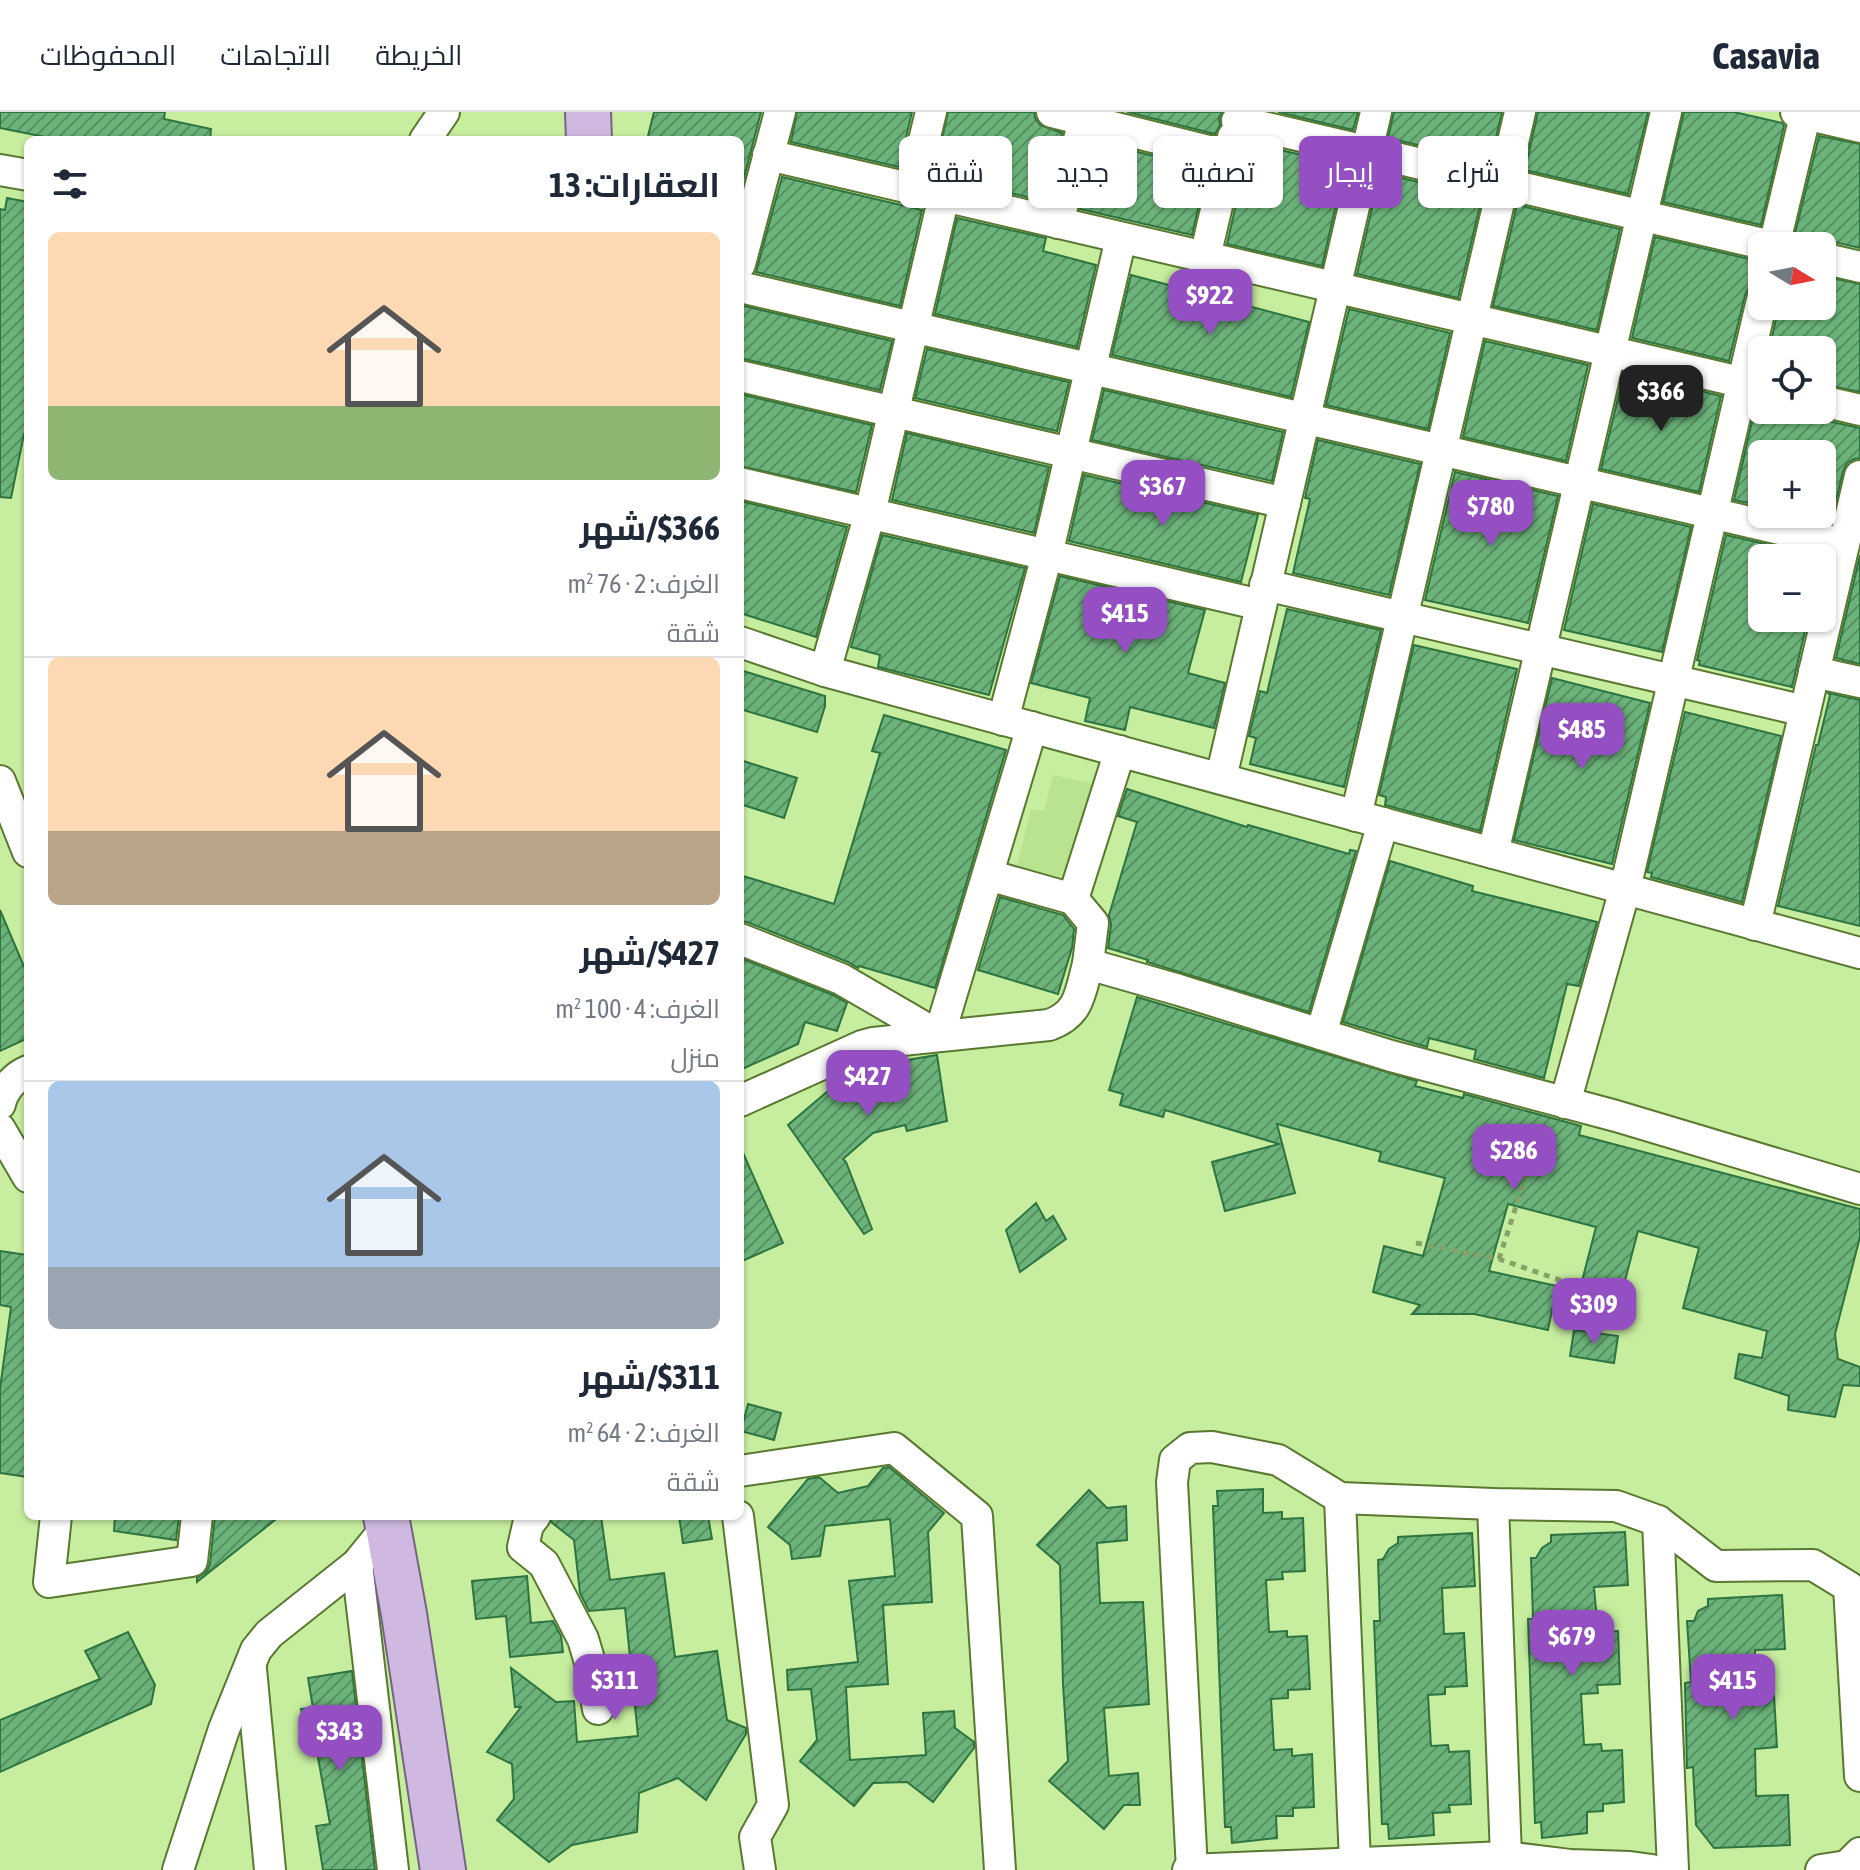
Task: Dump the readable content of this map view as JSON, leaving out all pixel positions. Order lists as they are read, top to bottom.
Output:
{
  "north": "right",
  "page": {
    "header": "Casavia",
    "nav": ["الخريطة", "الاتجاهات", "المحفوظات"],
    "chip": [
      "شراء",
      "إيجار",
      "تصفية",
      "جديد",
      "شقة"
    ],
    "heading": "العقارات: 13",
    "map_buttons": ["+", "−"],
    "list": [
      {
        "name": "$366/شهر",
        "note": "الغرف: 2 · 76 m² · شقة"
      },
      {
        "name": "$427/شهر",
        "note": "الغرف: 4 · 100 m² · منزل"
      },
      {
        "name": "$311/شهر",
        "note": "الغرف: 2 · 64 m² · شقة"
      }
    ],
    "price": [
      "$922",
      "$366",
      "$367",
      "$780",
      "$415",
      "$485",
      "$427",
      "$286",
      "$309",
      "$679",
      "$311",
      "$415",
      "$343"
    ]
  }
}
